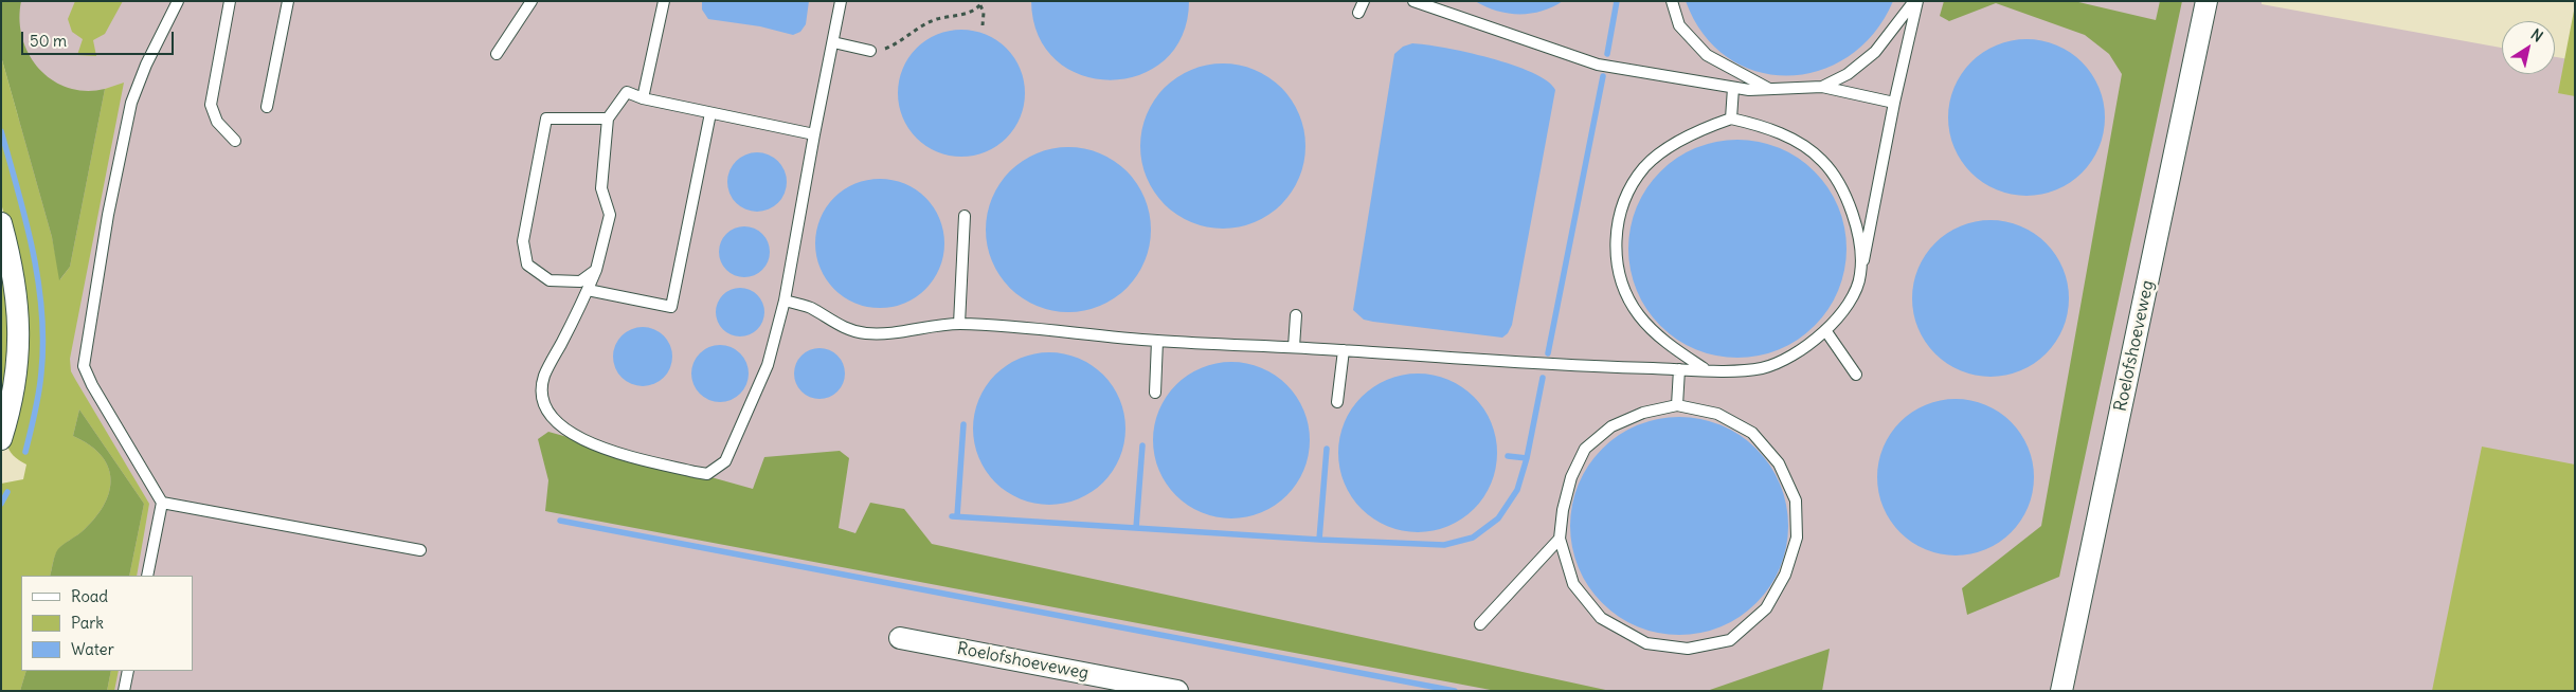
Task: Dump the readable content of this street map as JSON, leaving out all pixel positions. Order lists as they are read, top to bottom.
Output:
{
  "streets": {
    "street": ["Roelofshoeveweg"]
  },
  "legend": ["Road", "Park", "Water"],
  "scale_bar": "50 m",
  "north": "top right"
}
